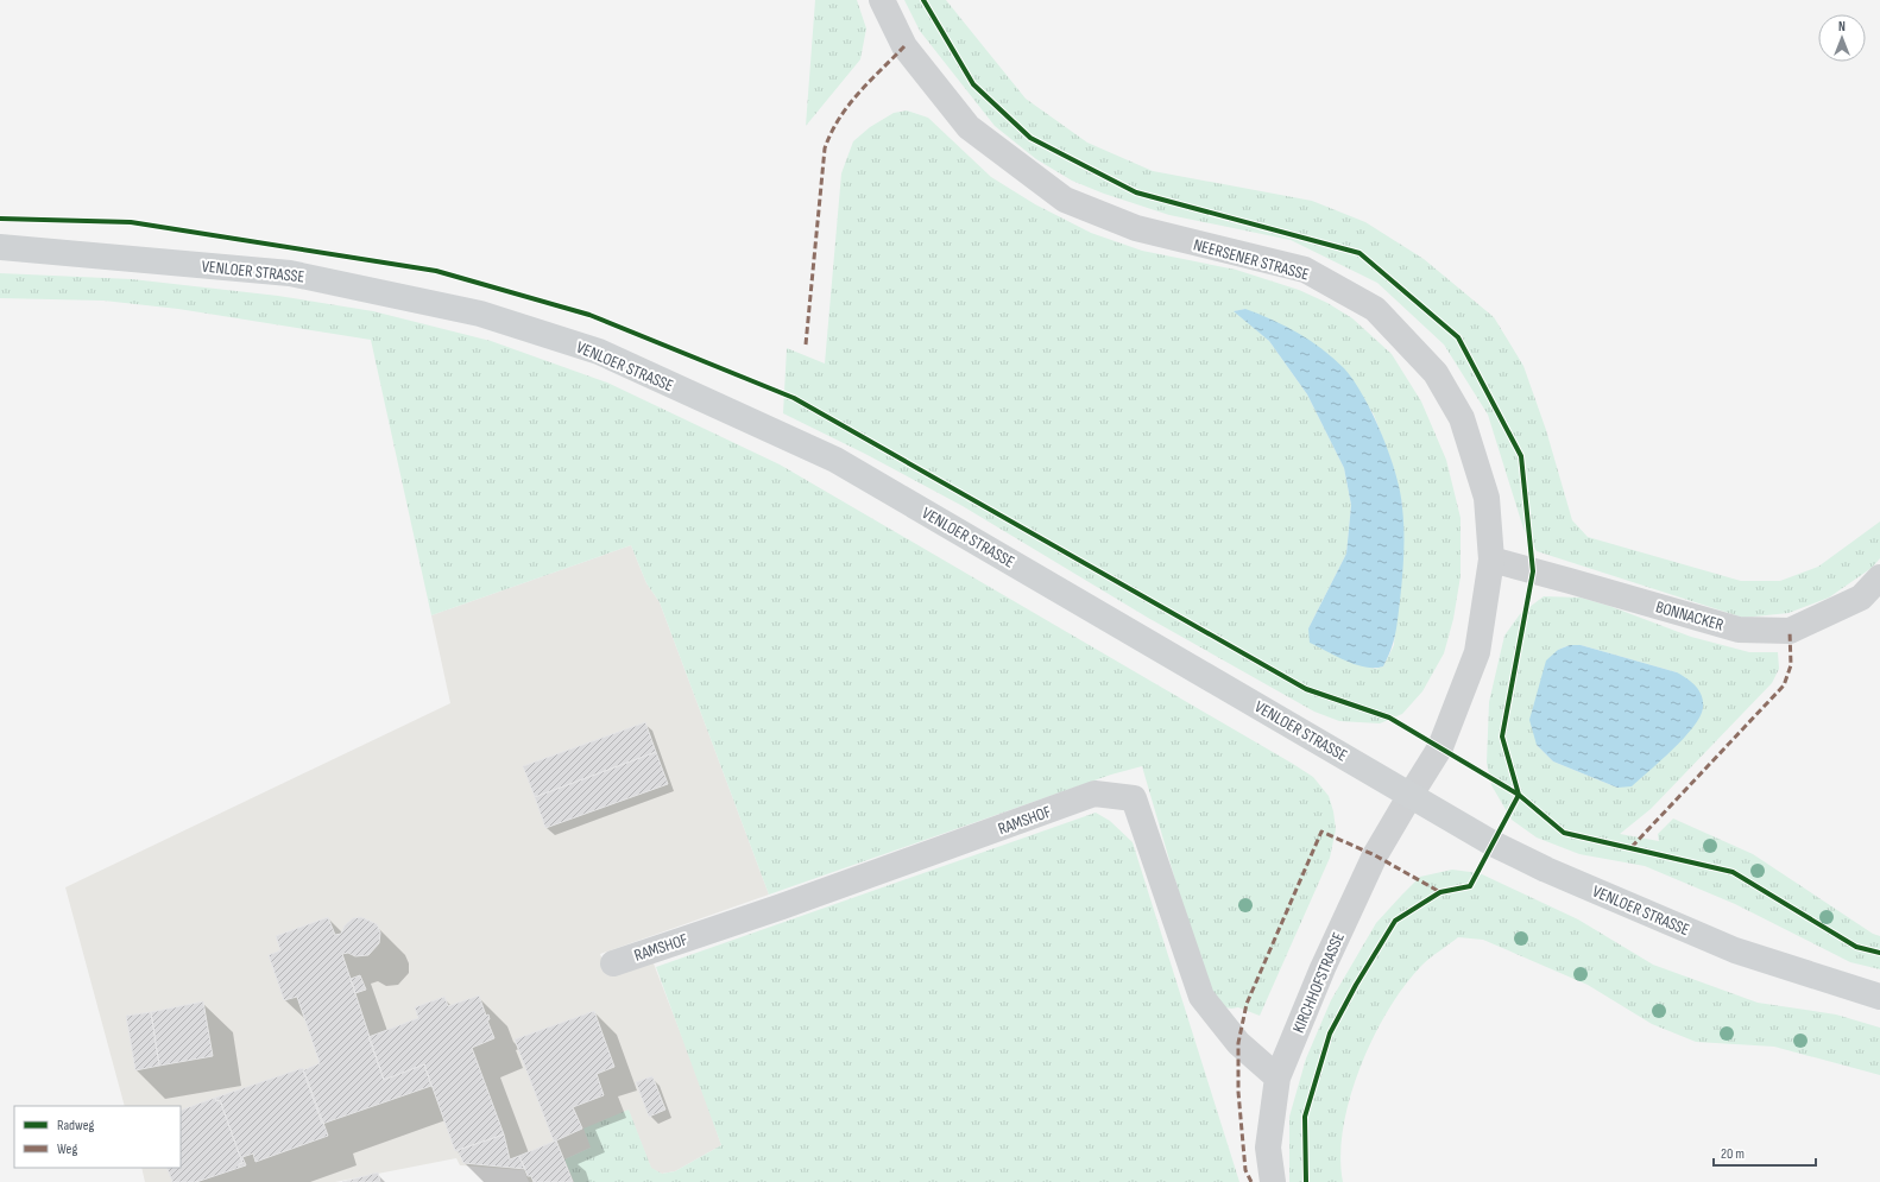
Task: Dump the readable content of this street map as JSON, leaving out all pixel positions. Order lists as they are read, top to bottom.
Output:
{
  "streets": {
    "main road": ["VENLOER STRASSE"],
    "street": [
      "NEERSENER STRASSE",
      "BONNACKER",
      "RAMSHOF",
      "KIRCHHOFSTRASSE"
    ]
  },
  "crossings": [
    ["NEERSENER STRASSE", "VENLOER STRASSE"],
    ["NEERSENER STRASSE", "BONNACKER"],
    ["NEERSENER STRASSE", "KIRCHHOFSTRASSE"],
    ["VENLOER STRASSE", "KIRCHHOFSTRASSE"],
    ["RAMSHOF", "KIRCHHOFSTRASSE"]
  ],
  "legend": ["Radweg", "Weg"],
  "scale_bar": "20 m",
  "north": "top"
}
